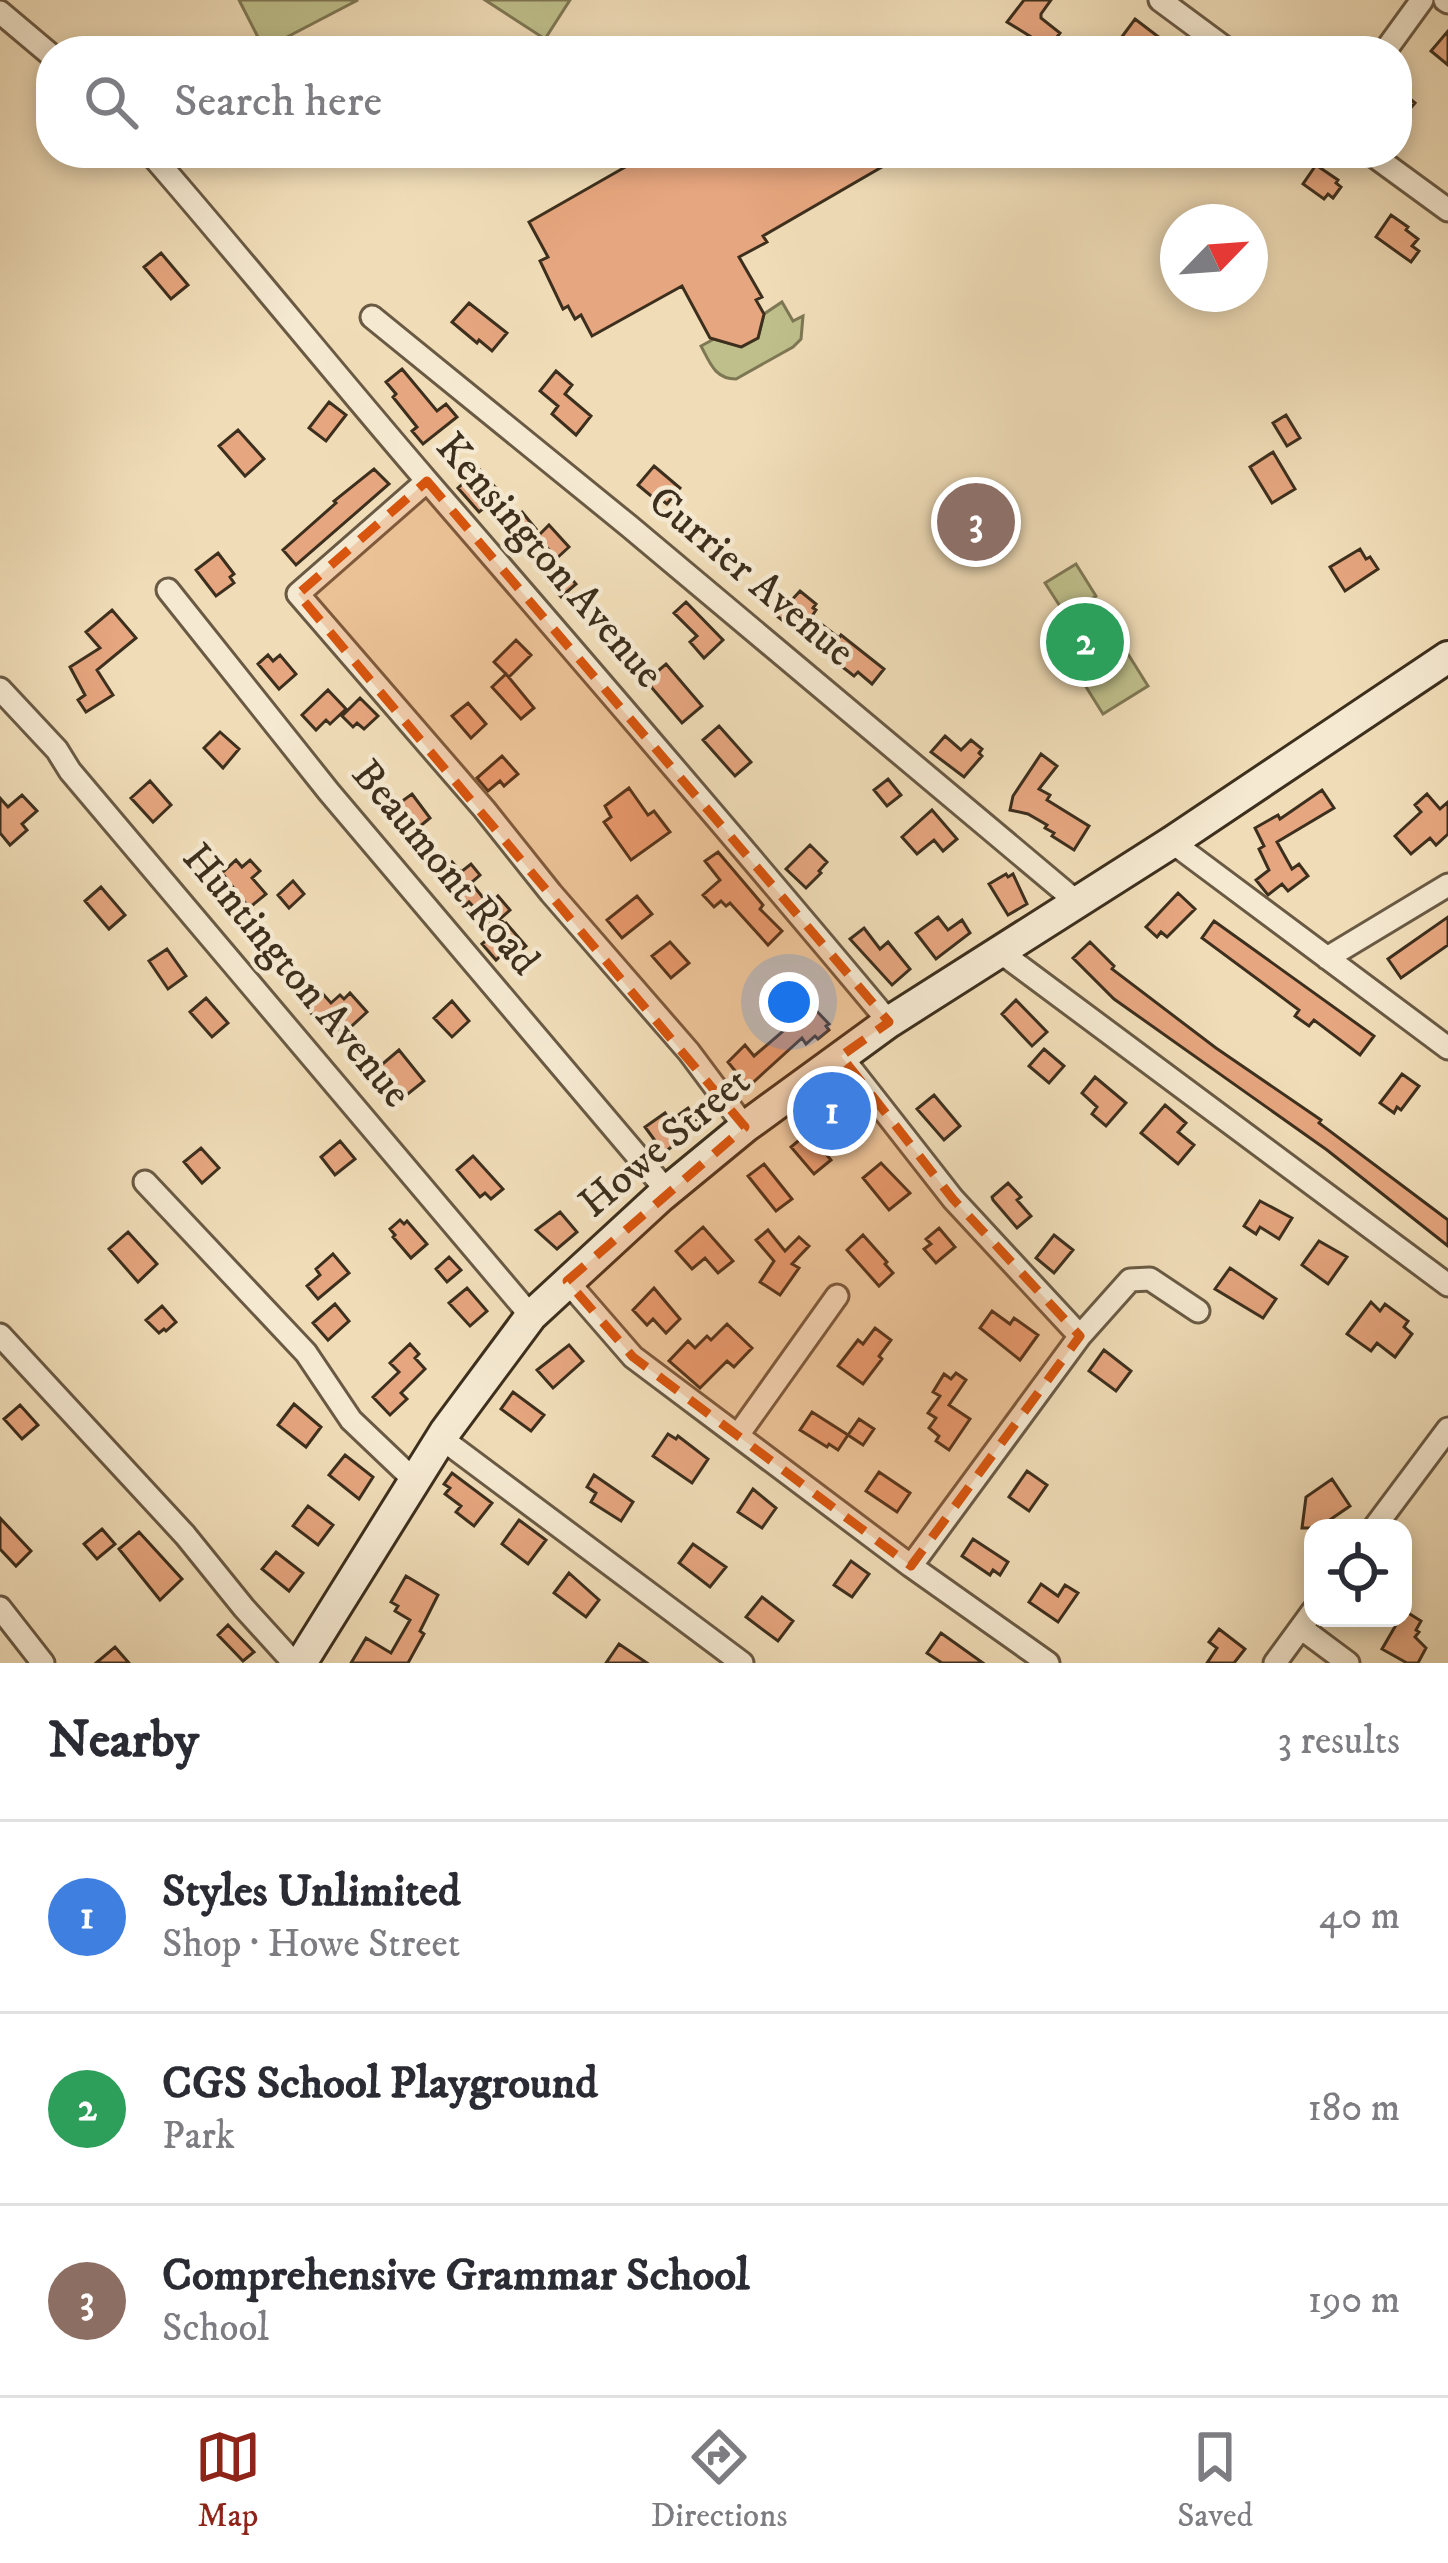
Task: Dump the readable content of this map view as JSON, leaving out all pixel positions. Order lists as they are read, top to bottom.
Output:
{
  "streets": {
    "main road": ["Howe Street"],
    "street": [
      "Kensington Avenue",
      "Currier Avenue",
      "Beaumont Road",
      "Huntington Avenue"
    ]
  },
  "crossings": [
    ["Kensington Avenue", "Howe Street"],
    ["Currier Avenue", "Howe Street"],
    ["Beaumont Road", "Howe Street"],
    ["Huntington Avenue", "Howe Street"]
  ],
  "north": "top right",
  "page": {
    "search": "Search here",
    "pins": ["3", "2", "1"],
    "heading": ["Nearby", "3 results"],
    "list": [
      {
        "mark": "1",
        "name": "Styles Unlimited",
        "note": "Shop · Howe Street",
        "value": "40 m"
      },
      {
        "mark": "2",
        "name": "CGS School Playground",
        "note": "Park",
        "value": "180 m"
      },
      {
        "mark": "3",
        "name": "Comprehensive Grammar School",
        "note": "School",
        "value": "190 m"
      }
    ],
    "nav": ["Map", "Directions", "Saved"]
  }
}
